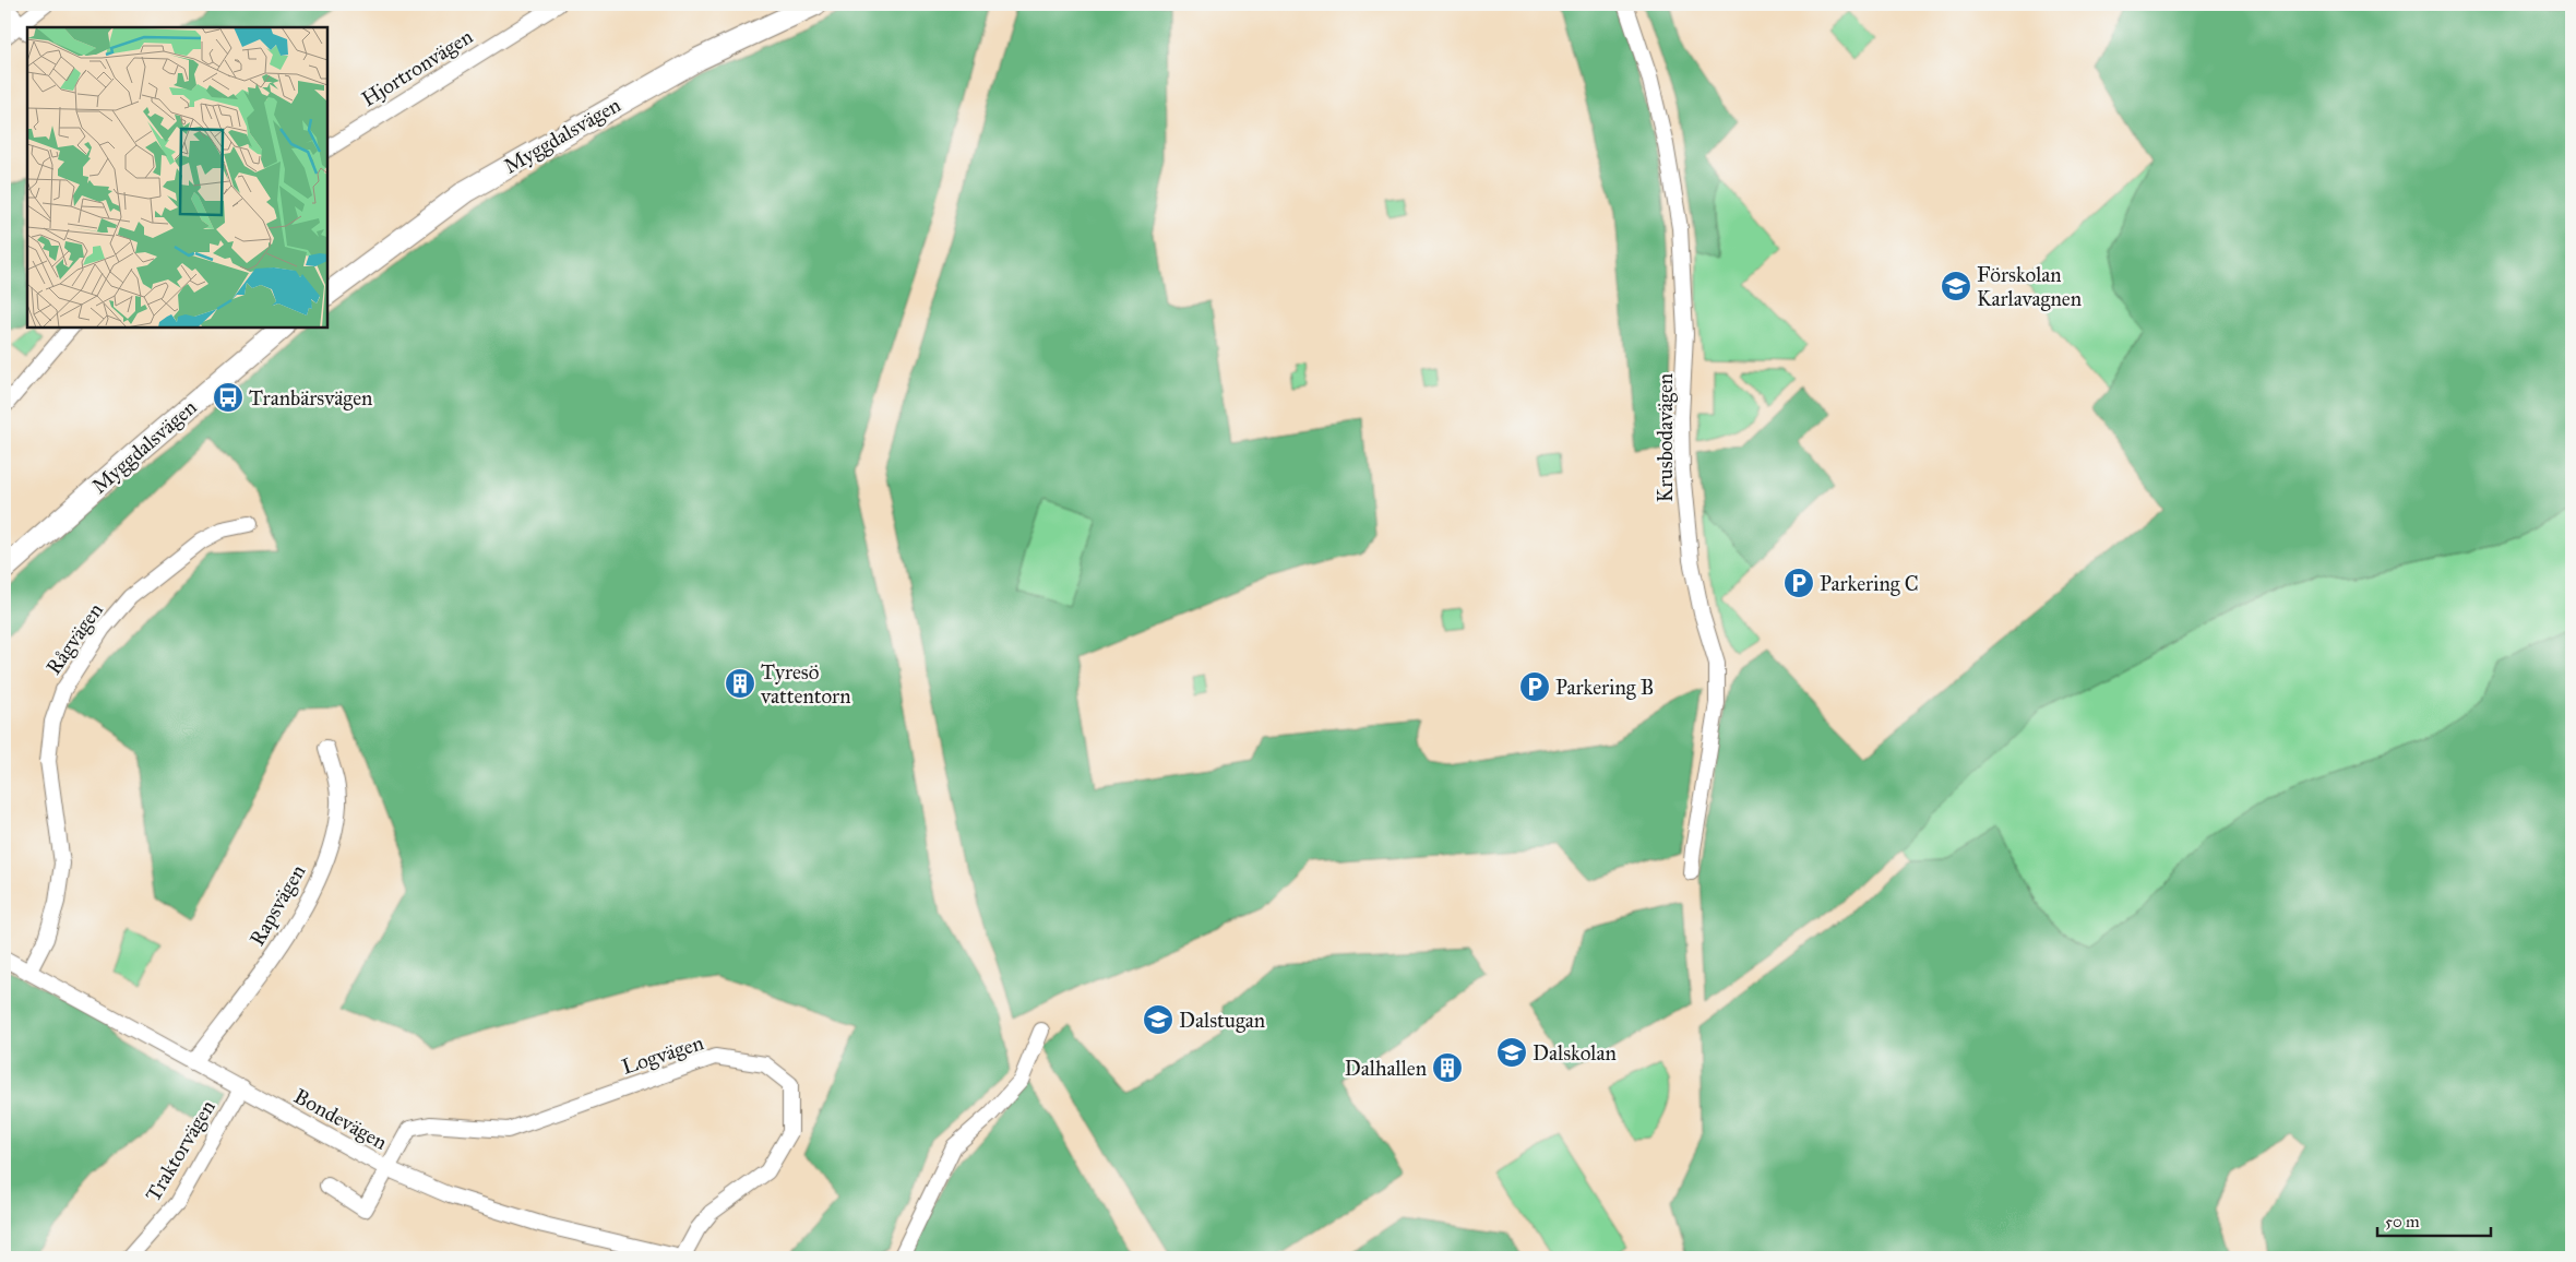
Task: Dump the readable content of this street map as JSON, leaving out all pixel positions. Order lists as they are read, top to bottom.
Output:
{
  "streets": {
    "street": [
      "Hjortronvägen",
      "Myggdalsvägen",
      "Krusbodavägen",
      "Rågvägen",
      "Rapsvägen",
      "Logvägen",
      "Bondevägen",
      "Traktorvägen"
    ]
  },
  "crossings": [
    ["Rågvägen", "Bondevägen"],
    ["Rapsvägen", "Bondevägen"],
    ["Logvägen", "Bondevägen"],
    ["Bondevägen", "Traktorvägen"]
  ],
  "places": {
    "school or university": ["Förskolan Karlavagnen", "Dalstugan", "Dalskolan"],
    "bus stop": ["Tranbärsvägen"],
    "parking": ["Parkering C", "Parkering B"],
    "building": ["Tyresö vattentorn", "Dalhallen"]
  },
  "scale_bar": "50 m"
}
